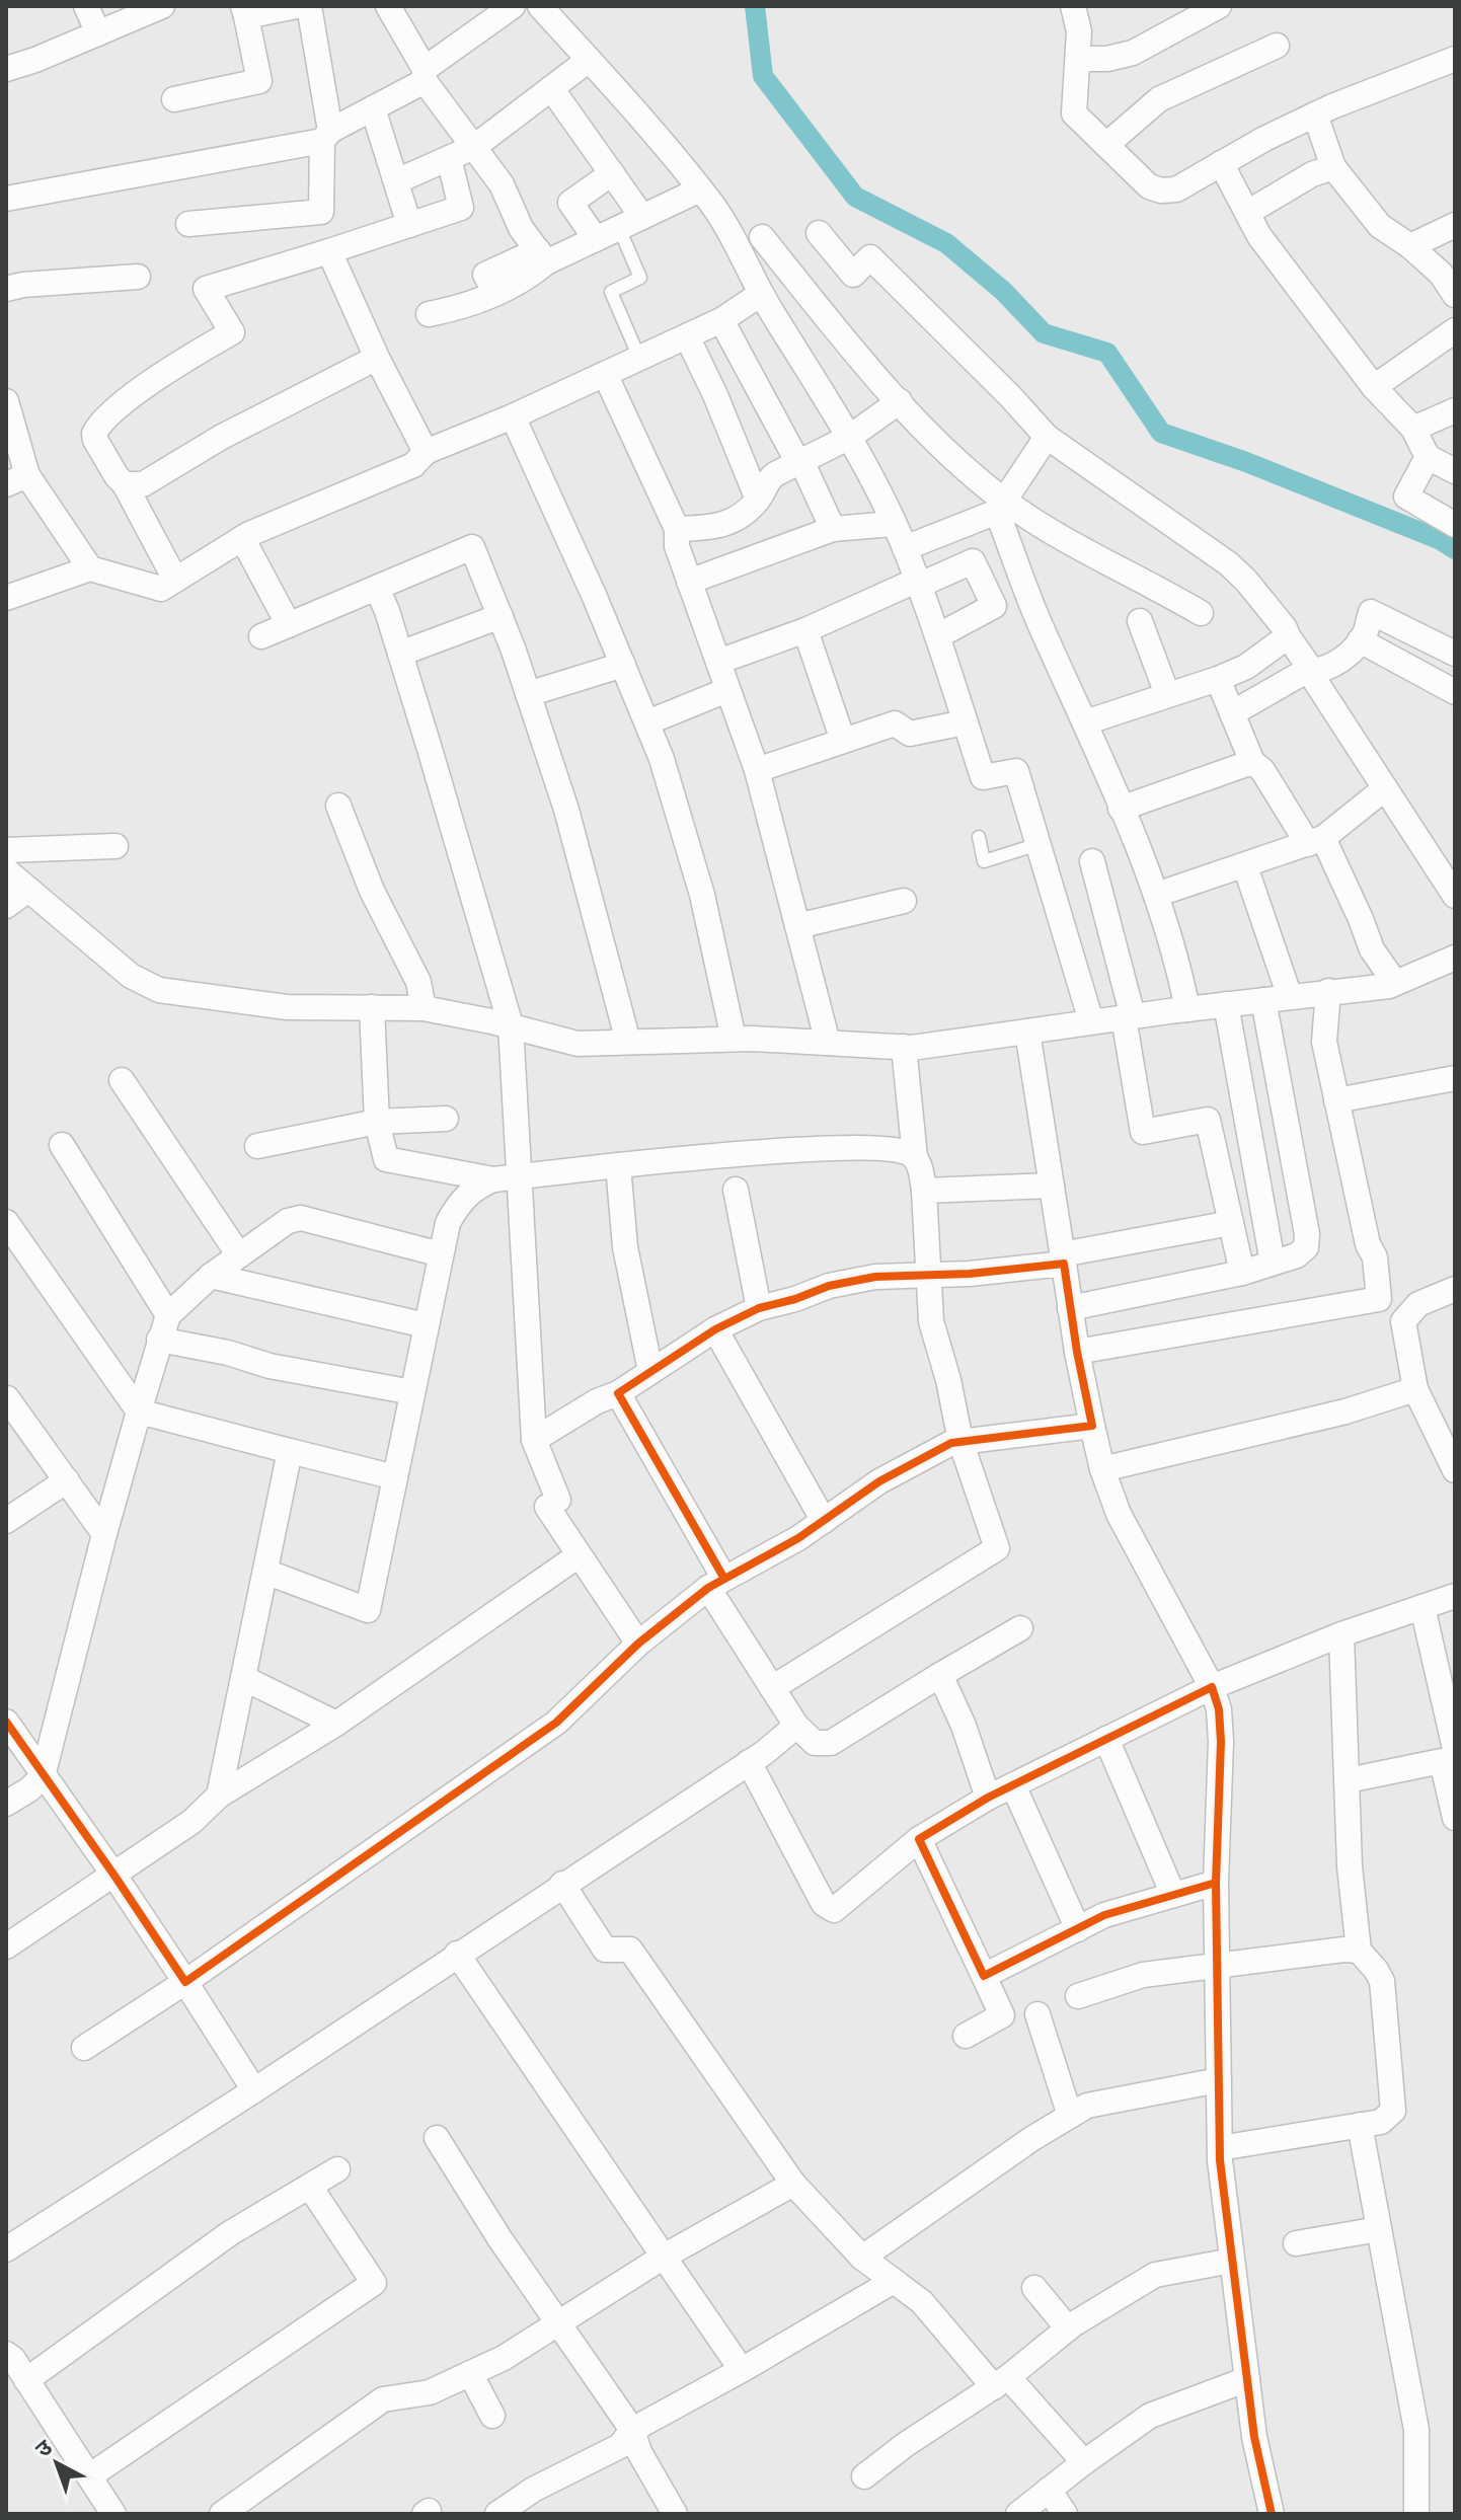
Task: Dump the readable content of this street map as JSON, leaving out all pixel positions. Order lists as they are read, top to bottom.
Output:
{
  "north": "top left"
}
